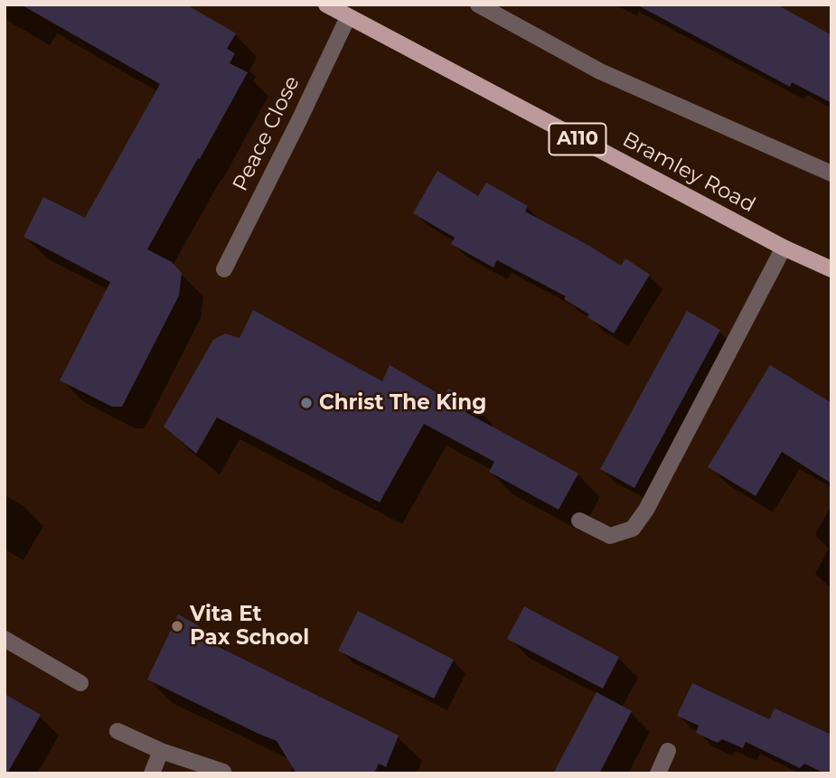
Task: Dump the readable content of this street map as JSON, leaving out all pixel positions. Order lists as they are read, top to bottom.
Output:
{
  "streets": {
    "main road": ["A110", "Bramley Road"],
    "street": ["Peace Close"]
  },
  "crossings": [
    ["Peace Close", "Bramley Road"]
  ],
  "places": ["Christ The King", "Vita Et Pax School"]
}
